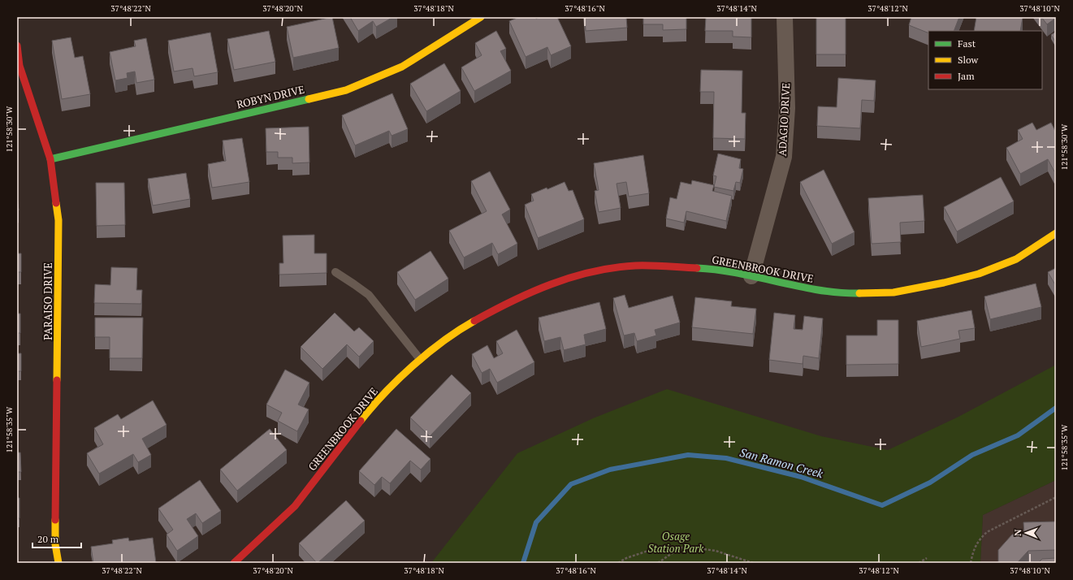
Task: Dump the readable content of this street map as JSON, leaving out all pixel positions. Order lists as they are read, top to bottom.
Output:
{
  "streets": {
    "street": [
      "ROBYN DRIVE",
      "ADAGIO DRIVE",
      "GREENBROOK DRIVE",
      "PARAISO DRIVE"
    ]
  },
  "crossings": [
    ["ROBYN DRIVE", "PARAISO DRIVE"],
    ["ADAGIO DRIVE", "GREENBROOK DRIVE"]
  ],
  "water": ["San Ramon Creek"],
  "parks": ["Osage Station Park"],
  "legend": ["Fast", "Slow", "Jam"],
  "scale_bar": "20 m",
  "north": "left",
  "coordinates": [
    "37°48'22\"N",
    "37°48'20\"N",
    "37°48'18\"N",
    "37°48'16\"N",
    "37°48'14\"N",
    "37°48'12\"N",
    "37°48'10\"N",
    "121°58'30\"W",
    "121°58'35\"W"
  ]
}
